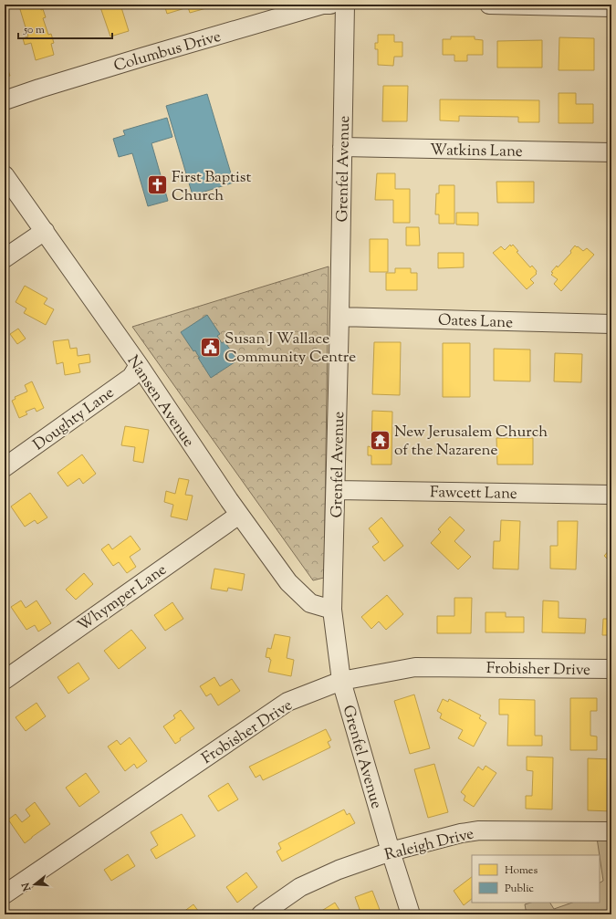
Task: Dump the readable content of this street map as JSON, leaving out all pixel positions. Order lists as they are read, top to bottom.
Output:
{
  "streets": {
    "street": [
      "Columbus Drive",
      "Watkins Lane",
      "Grenfel Avenue",
      "Oates Lane",
      "Nansen Avenue",
      "Doughty Lane",
      "Fawcett Lane",
      "Whymper Lane",
      "Frobisher Drive",
      "Raleigh Drive"
    ]
  },
  "crossings": [
    ["Watkins Lane", "Grenfel Avenue"],
    ["Grenfel Avenue", "Oates Lane"],
    ["Grenfel Avenue", "Nansen Avenue"],
    ["Grenfel Avenue", "Fawcett Lane"],
    ["Grenfel Avenue", "Frobisher Drive"],
    ["Grenfel Avenue", "Raleigh Drive"],
    ["Nansen Avenue", "Doughty Lane"],
    ["Nansen Avenue", "Whymper Lane"]
  ],
  "places": {
    "church": ["First Baptist Church"],
    "public building": ["Susan J Wallace Community Centre"],
    "temple": ["New Jerusalem Church of the Nazarene"]
  },
  "legend": ["Homes", "Public"],
  "scale_bar": "50 m",
  "north": "left"
}
